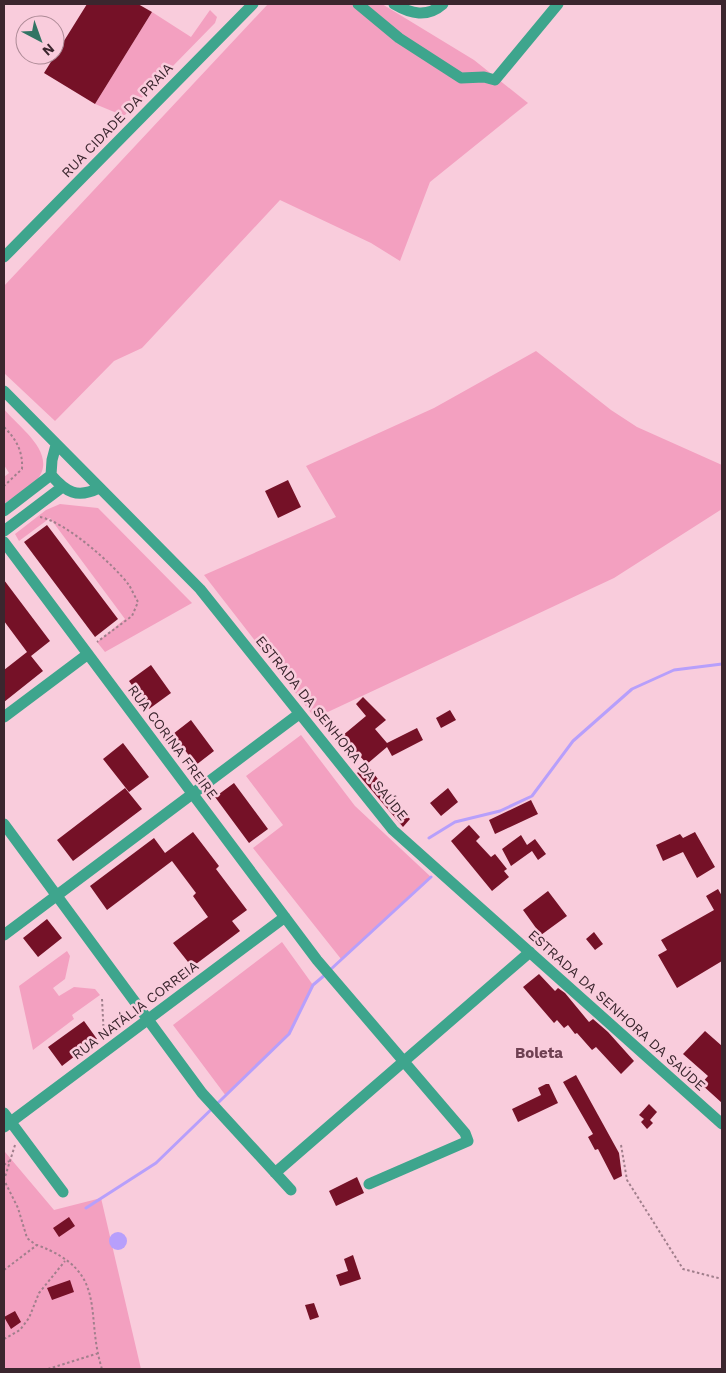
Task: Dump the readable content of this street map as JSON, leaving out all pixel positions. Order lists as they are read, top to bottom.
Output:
{
  "streets": {
    "street": [
      "RUA CIDADE DA PRAIA",
      "ESTRADA DA SENHORA DA SAÚDE",
      "RUA CORINA FREIRE",
      "RUA NATÁLIA CORREIA"
    ]
  },
  "crossings": [
    ["RUA CORINA FREIRE", "RUA NATÁLIA CORREIA"]
  ],
  "districts": ["Boleta"],
  "north": "bottom right"
}
